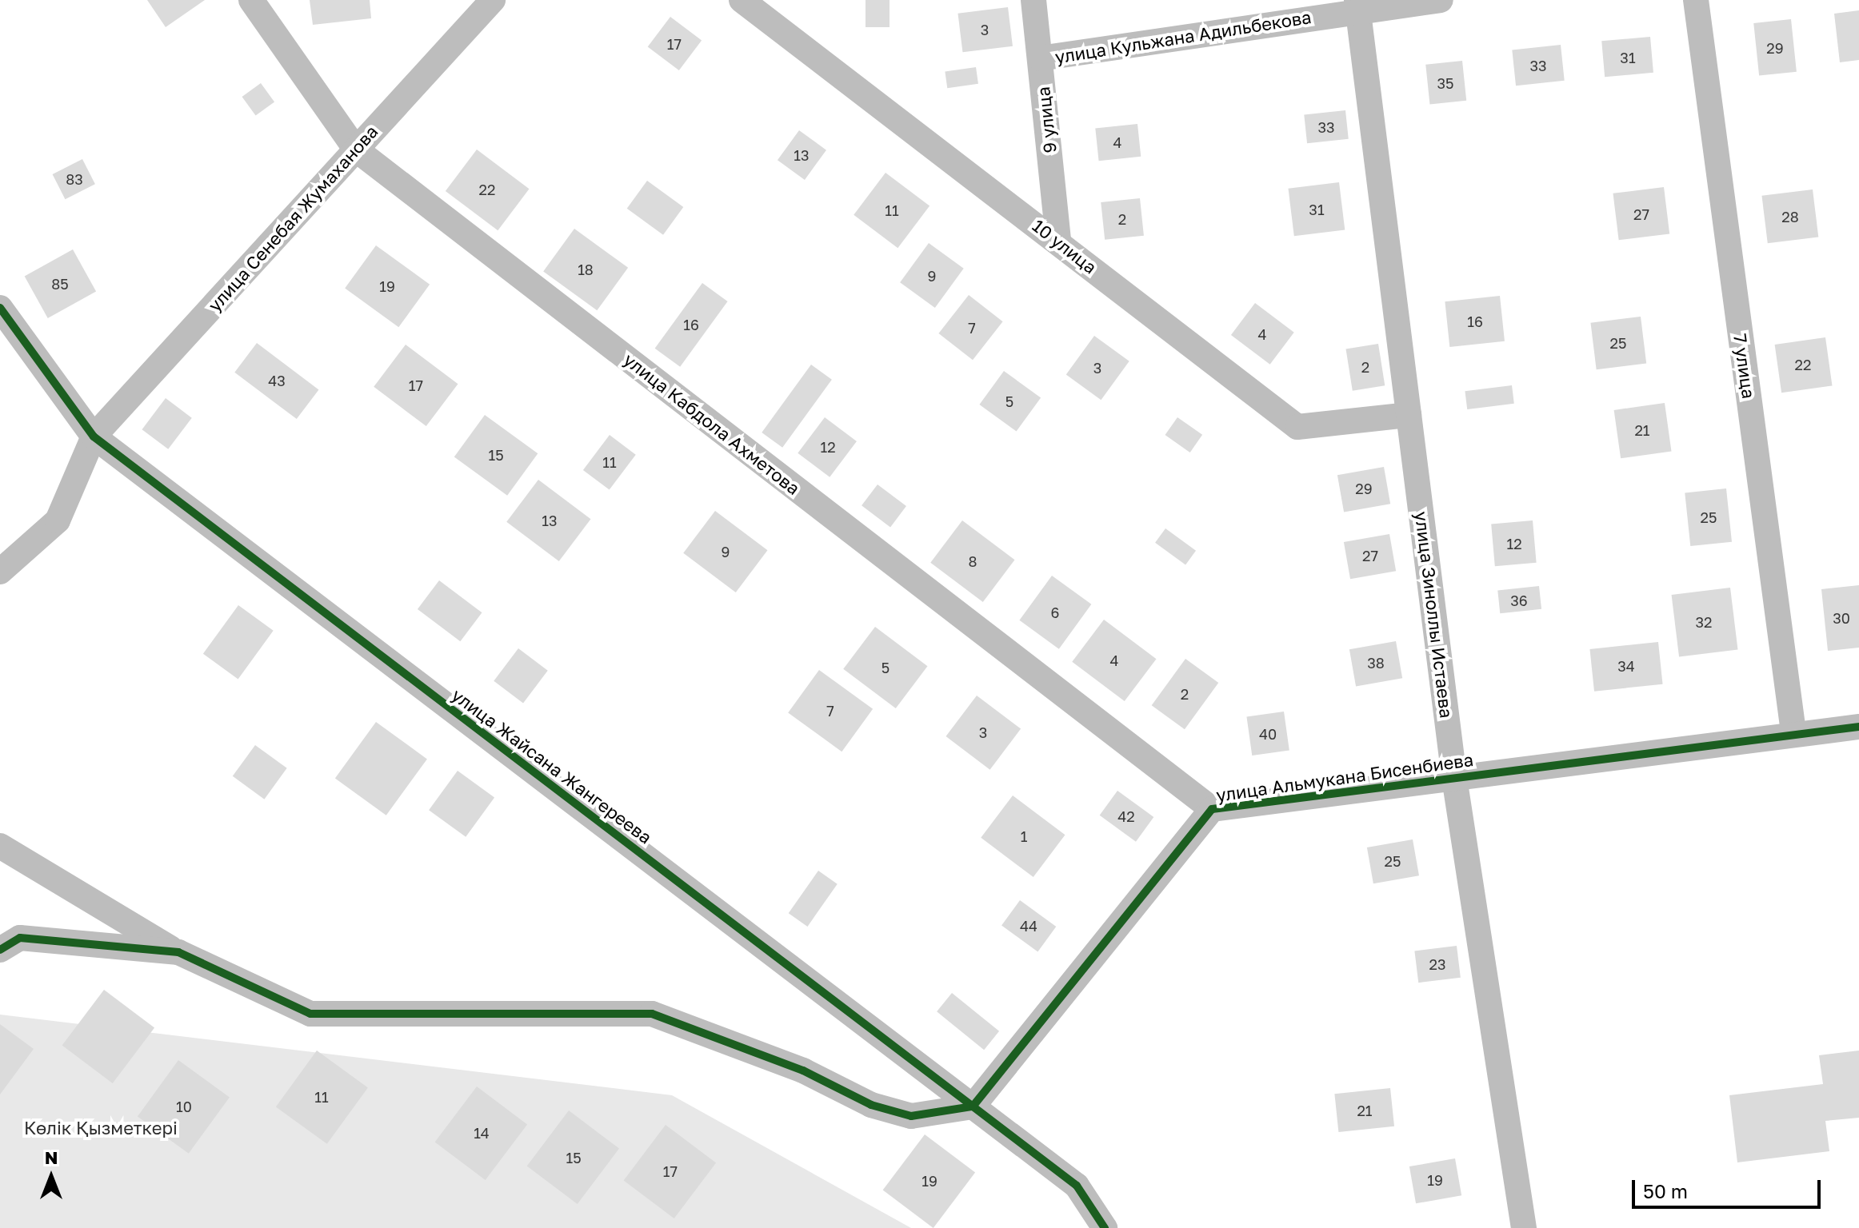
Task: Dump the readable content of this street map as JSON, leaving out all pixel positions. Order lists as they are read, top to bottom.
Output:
{
  "streets": {
    "street": [
      "улица Кульжана Адильбекова",
      "9 улица",
      "улица Сенебая Жумаханова",
      "10 улица",
      "7 улица",
      "улица Кабдола Ахметова",
      "улица Зиноллы Истаева",
      "улица Жайсана Жангереева",
      "улица Альмукана Бисенбиева"
    ]
  },
  "crossings": [
    ["улица Кульжана Адильбекова", "9 улица"],
    ["улица Кульжана Адильбекова", "улица Зиноллы Истаева"],
    ["9 улица", "10 улица"],
    ["улица Сенебая Жумаханова", "улица Кабдола Ахметова"],
    ["улица Сенебая Жумаханова", "улица Жайсана Жангереева"],
    ["10 улица", "улица Зиноллы Истаева"],
    ["7 улица", "улица Альмукана Бисенбиева"],
    ["улица Кабдола Ахметова", "улица Альмукана Бисенбиева"],
    ["улица Зиноллы Истаева", "улица Альмукана Бисенбиева"],
    ["улица Жайсана Жангереева", "улица Альмукана Бисенбиева"]
  ],
  "parks": ["Көлік Қызметкері"],
  "house_numbers": [
    "3",
    "17",
    "29",
    "31",
    "33",
    "35",
    "33",
    "4",
    "13",
    "83",
    "22",
    "31",
    "11",
    "27",
    "28",
    "2",
    "18",
    "9",
    "85",
    "19",
    "16",
    "16",
    "7",
    "4",
    "25",
    "22",
    "2",
    "3",
    "43",
    "17",
    "5",
    "21",
    "12",
    "15",
    "11",
    "29",
    "25",
    "13",
    "12",
    "9",
    "27",
    "8",
    "36",
    "6",
    "30",
    "32",
    "4",
    "38",
    "34",
    "5",
    "2",
    "7",
    "3",
    "40",
    "42",
    "1",
    "25",
    "44",
    "23",
    "11",
    "10",
    "21",
    "14",
    "15",
    "17",
    "19",
    "19"
  ],
  "scale_bar": "50 m",
  "north": "top"
}
